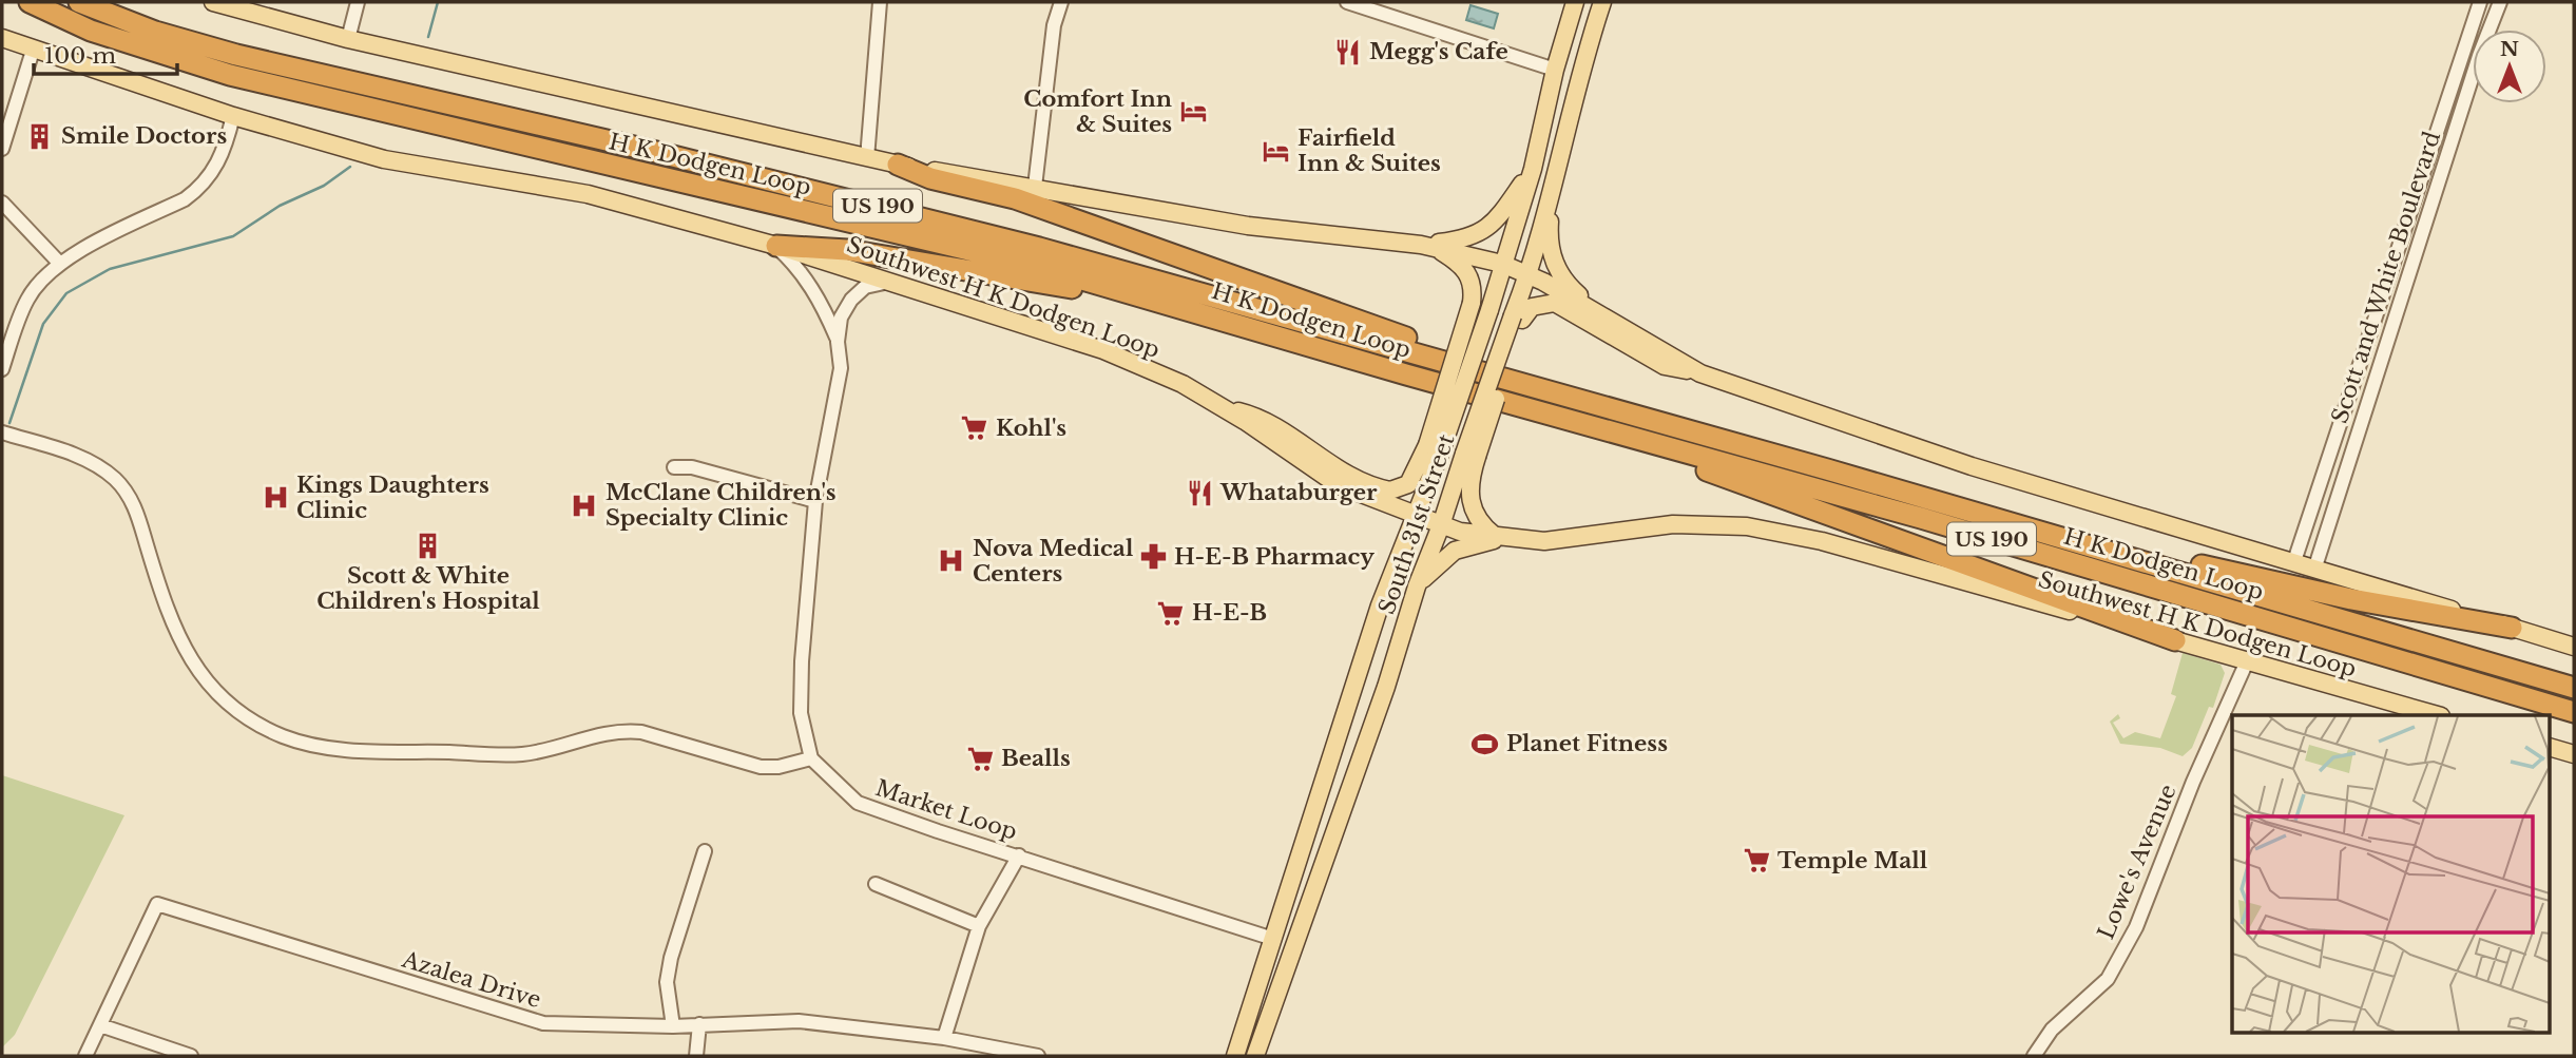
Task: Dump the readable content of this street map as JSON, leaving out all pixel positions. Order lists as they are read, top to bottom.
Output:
{
  "streets": {
    "highway": ["H K Dodgen Loop", "US 190"],
    "main road": ["Southwest H K Dodgen Loop", "South 31st Street"],
    "street": [
      "Scott and White Boulevard",
      "Market Loop",
      "Lowe's Avenue",
      "Azalea Drive"
    ]
  },
  "crossings": [
    ["Southwest H K Dodgen Loop", "South 31st Street"],
    ["Southwest H K Dodgen Loop", "Lowe's Avenue"],
    ["South 31st Street", "Market Loop"]
  ],
  "places": {
    "restaurant": ["Megg's Cafe", "Whataburger"],
    "hotel": ["Comfort Inn & Suites", "Fairfield Inn & Suites"],
    "building": ["Smile Doctors", "Scott & White Children's Hospital"],
    "supermarket": [
      "Kohl's",
      "H-E-B",
      "Bealls",
      "Temple Mall"
    ],
    "hospital": ["Kings Daughters Clinic", "McClane Children's Specialty Clinic", "Nova Medical Centers"],
    "pharmacy": ["H-E-B Pharmacy"],
    "sports": ["Planet Fitness"]
  },
  "scale_bar": "100 m",
  "north": "top"
}
